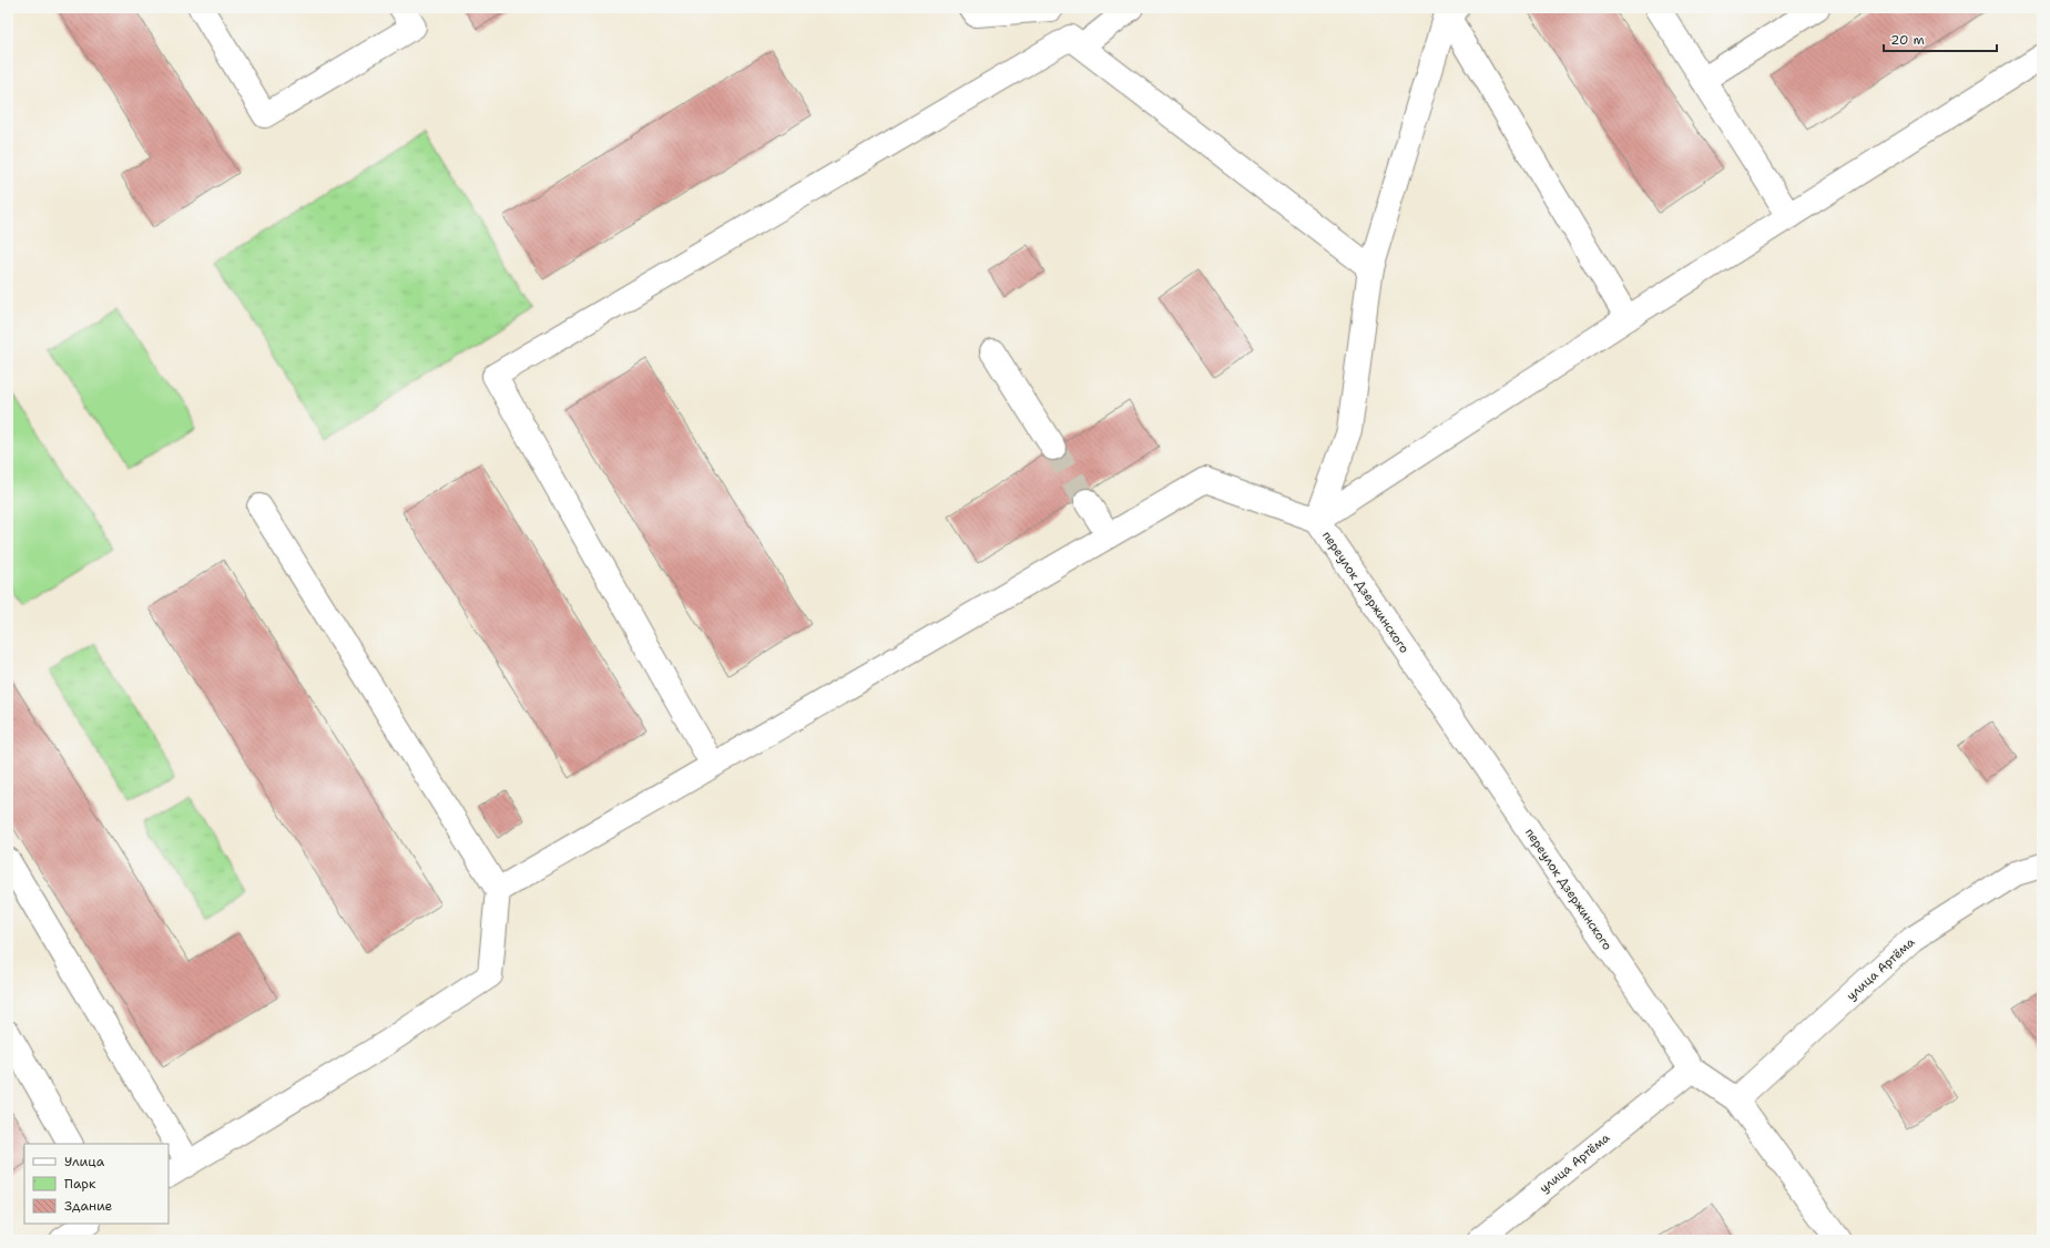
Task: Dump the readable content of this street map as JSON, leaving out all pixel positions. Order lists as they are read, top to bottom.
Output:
{
  "streets": {
    "street": ["переулок Дзержинского", "улица Артёма"]
  },
  "crossings": [
    ["переулок Дзержинского", "улица Артёма"]
  ],
  "legend": ["Улица", "Парк", "Здание"],
  "scale_bar": "20 m"
}
